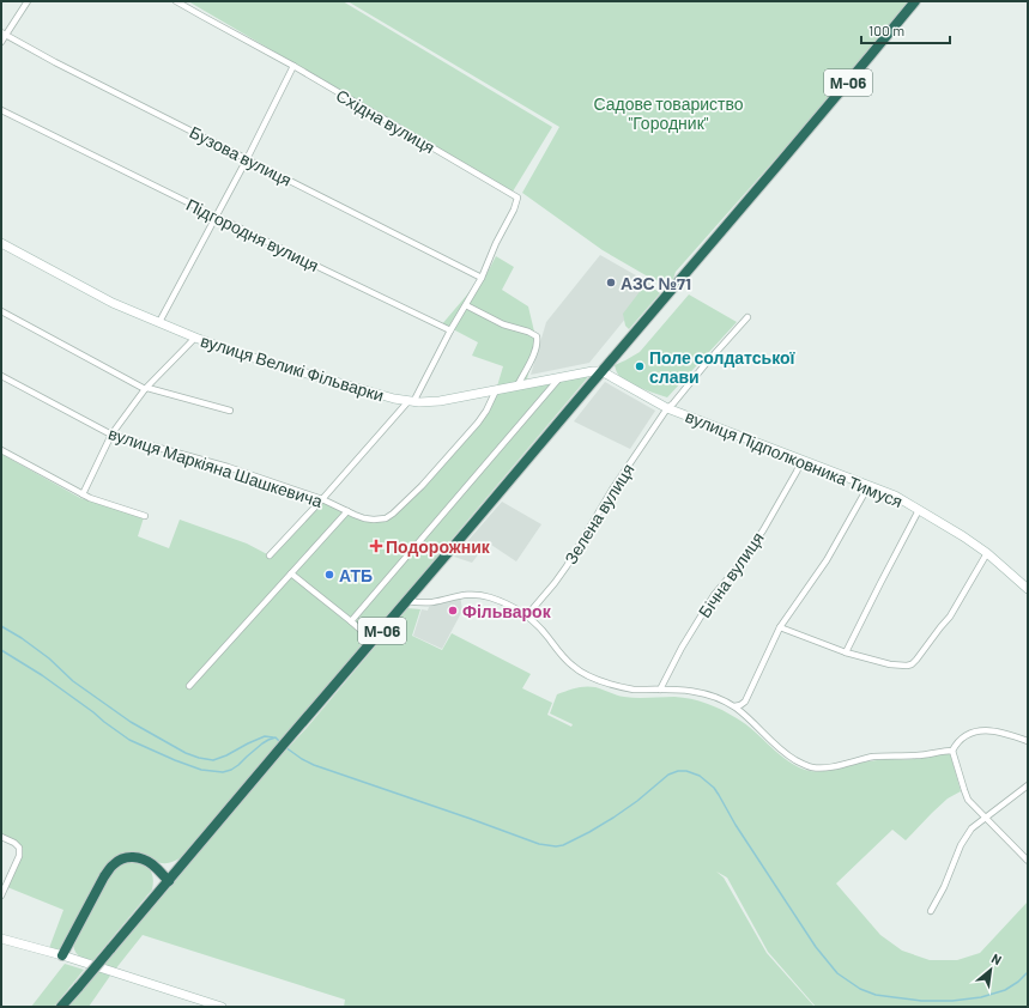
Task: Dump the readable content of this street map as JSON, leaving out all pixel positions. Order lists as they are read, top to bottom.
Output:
{
  "streets": {
    "highway": ["М-06"],
    "street": [
      "Східна вулиця",
      "Бузова вулиця",
      "Підгородня вулиця",
      "вулиця Великі Фільварки",
      "вулиця Підполковника Тимуся",
      "вулиця Маркіяна Шашкевича",
      "Зелена вулиця",
      "Бічна вулиця"
    ]
  },
  "crossings": [
    ["М-06", "вулиця Великі Фільварки"],
    ["М-06", "вулиця Підполковника Тимуся"],
    ["Східна вулиця", "Бузова вулиця"],
    ["вулиця Великі Фільварки", "вулиця Підполковника Тимуся"],
    ["вулиця Великі Фільварки", "вулиця Маркіяна Шашкевича"],
    ["вулиця Підполковника Тимуся", "Зелена вулиця"],
    ["вулиця Підполковника Тимуся", "Бічна вулиця"]
  ],
  "parks": ["Садове товариство \"Городник\""],
  "places": {
    "other": [
      "АЗС №71",
      "Поле солдатської слави",
      "АТБ",
      "Фільварок"
    ],
    "health": ["Подорожник"]
  },
  "scale_bar": "100 m",
  "north": "top right"
}
